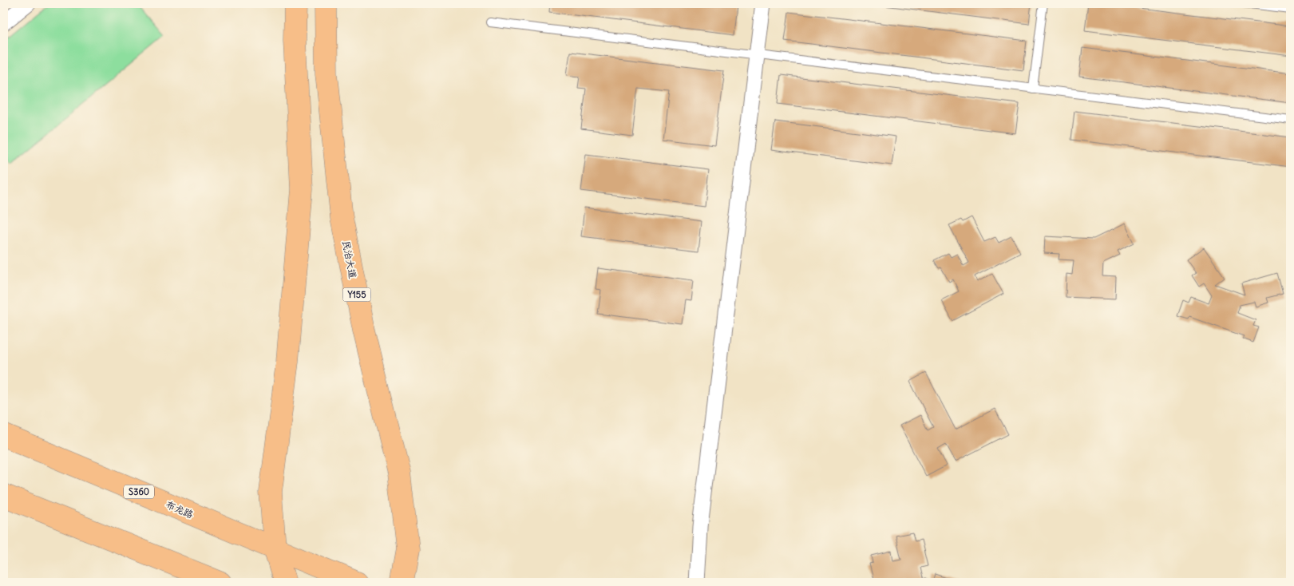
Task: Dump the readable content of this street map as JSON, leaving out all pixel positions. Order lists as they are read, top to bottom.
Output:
{
  "streets": {
    "main road": [
      "民治大道",
      "Y155",
      "S360",
      "布龙路"
    ]
  }
}
